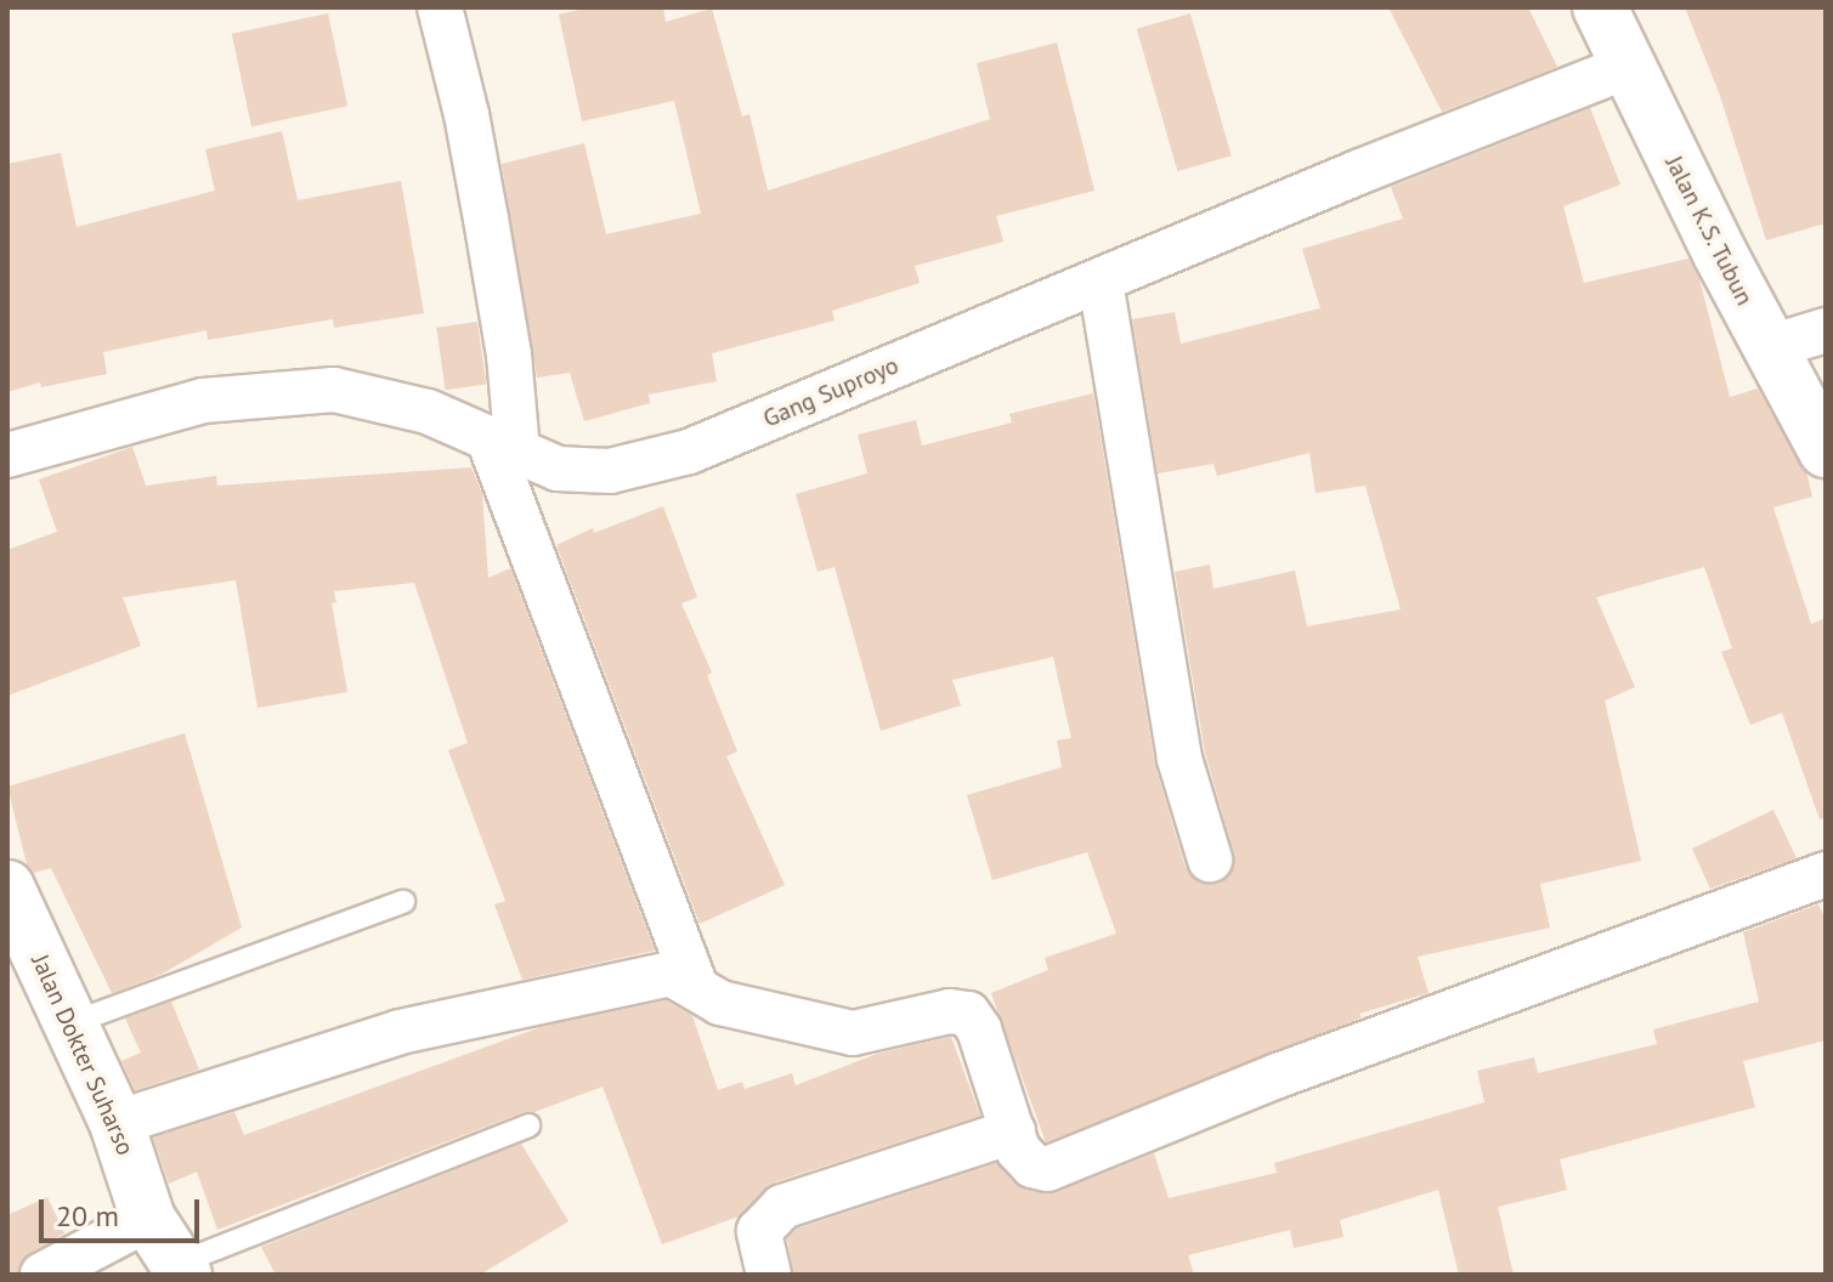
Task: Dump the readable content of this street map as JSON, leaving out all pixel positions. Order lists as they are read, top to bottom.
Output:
{
  "streets": {
    "street": ["Jalan K.S. Tubun", "Gang Suproyo", "Jalan Dokter Suharso"]
  },
  "crossings": [
    ["Jalan K.S. Tubun", "Gang Suproyo"]
  ],
  "scale_bar": "20 m"
}
